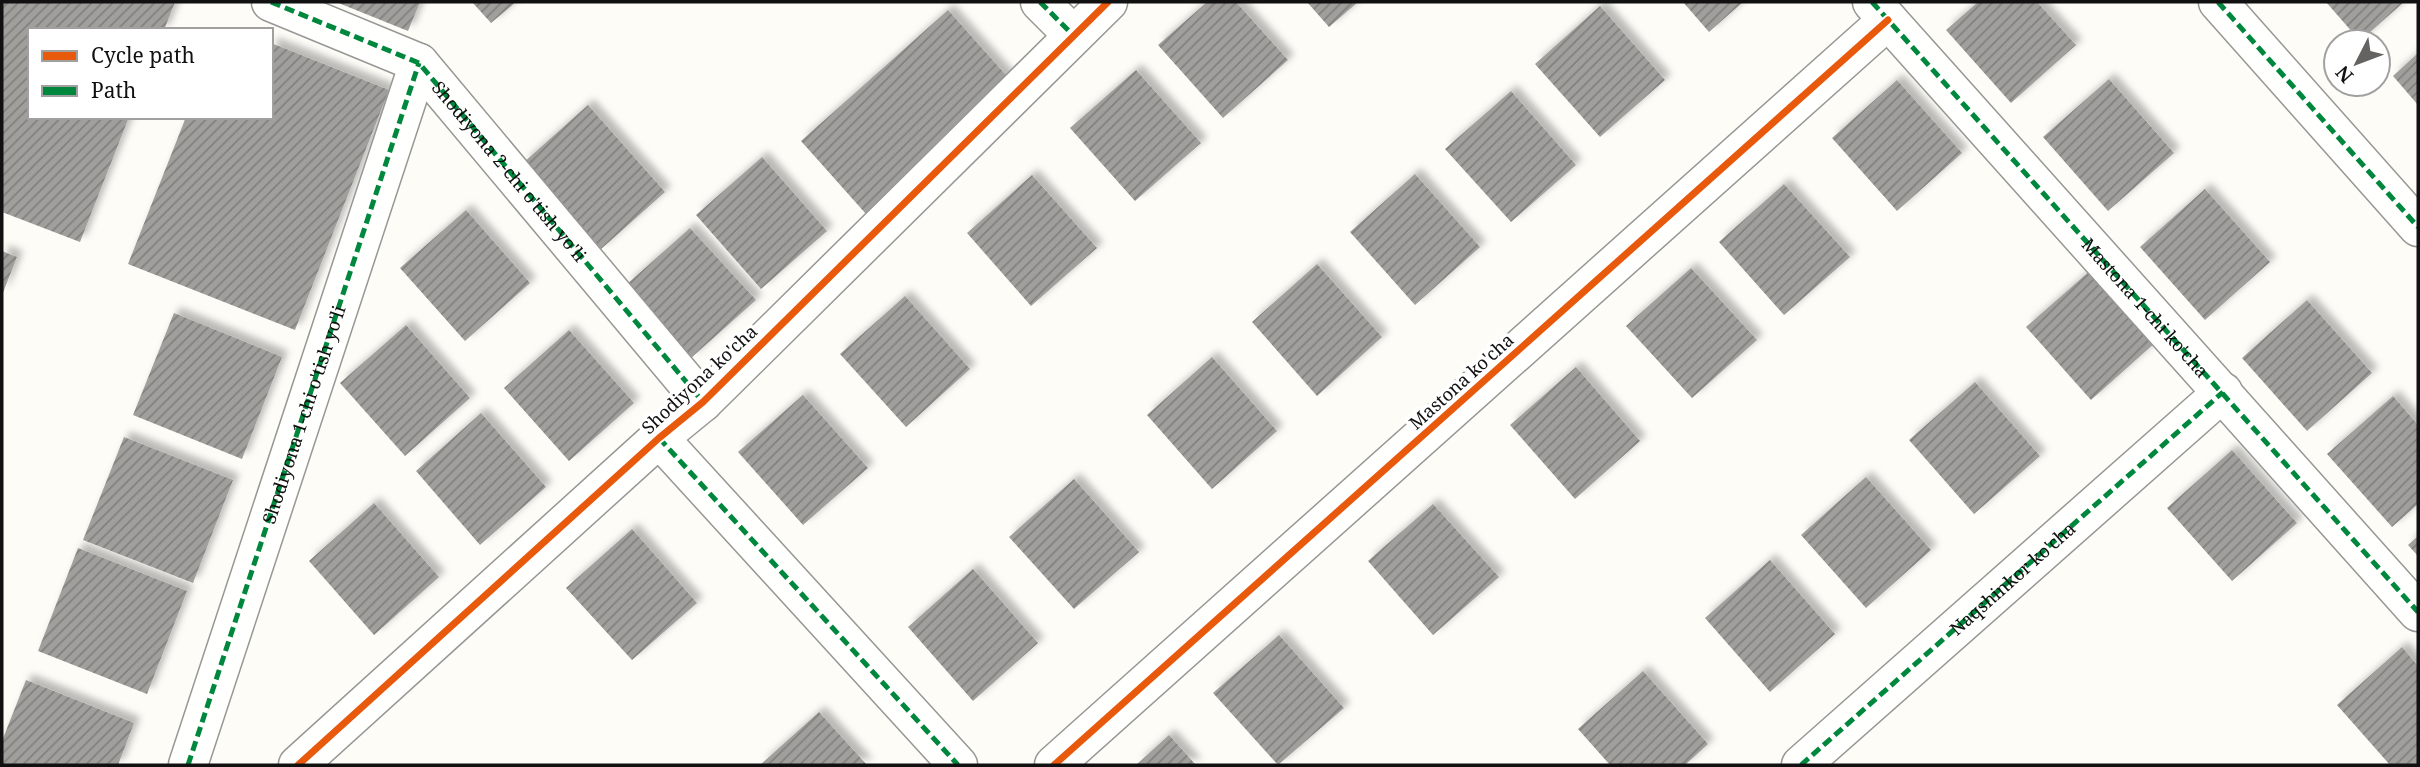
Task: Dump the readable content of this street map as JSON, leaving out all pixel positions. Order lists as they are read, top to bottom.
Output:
{
  "streets": {
    "street": [
      "Shodiyona 2-chi o'tish yo'li",
      "Mastona 1-chi ko'cha",
      "Shodiyona ko'cha",
      "Mastona ko'cha",
      "Shodiyona 1-chi o'tish yo'li",
      "Naqshinkor ko'cha"
    ]
  },
  "crossings": [
    ["Shodiyona 2-chi o'tish yo'li", "Shodiyona ko'cha"],
    ["Shodiyona 2-chi o'tish yo'li", "Shodiyona 1-chi o'tish yo'li"],
    ["Mastona 1-chi ko'cha", "Mastona ko'cha"],
    ["Mastona 1-chi ko'cha", "Naqshinkor ko'cha"]
  ],
  "legend": ["Cycle path", "Path"],
  "north": "bottom left"
}
